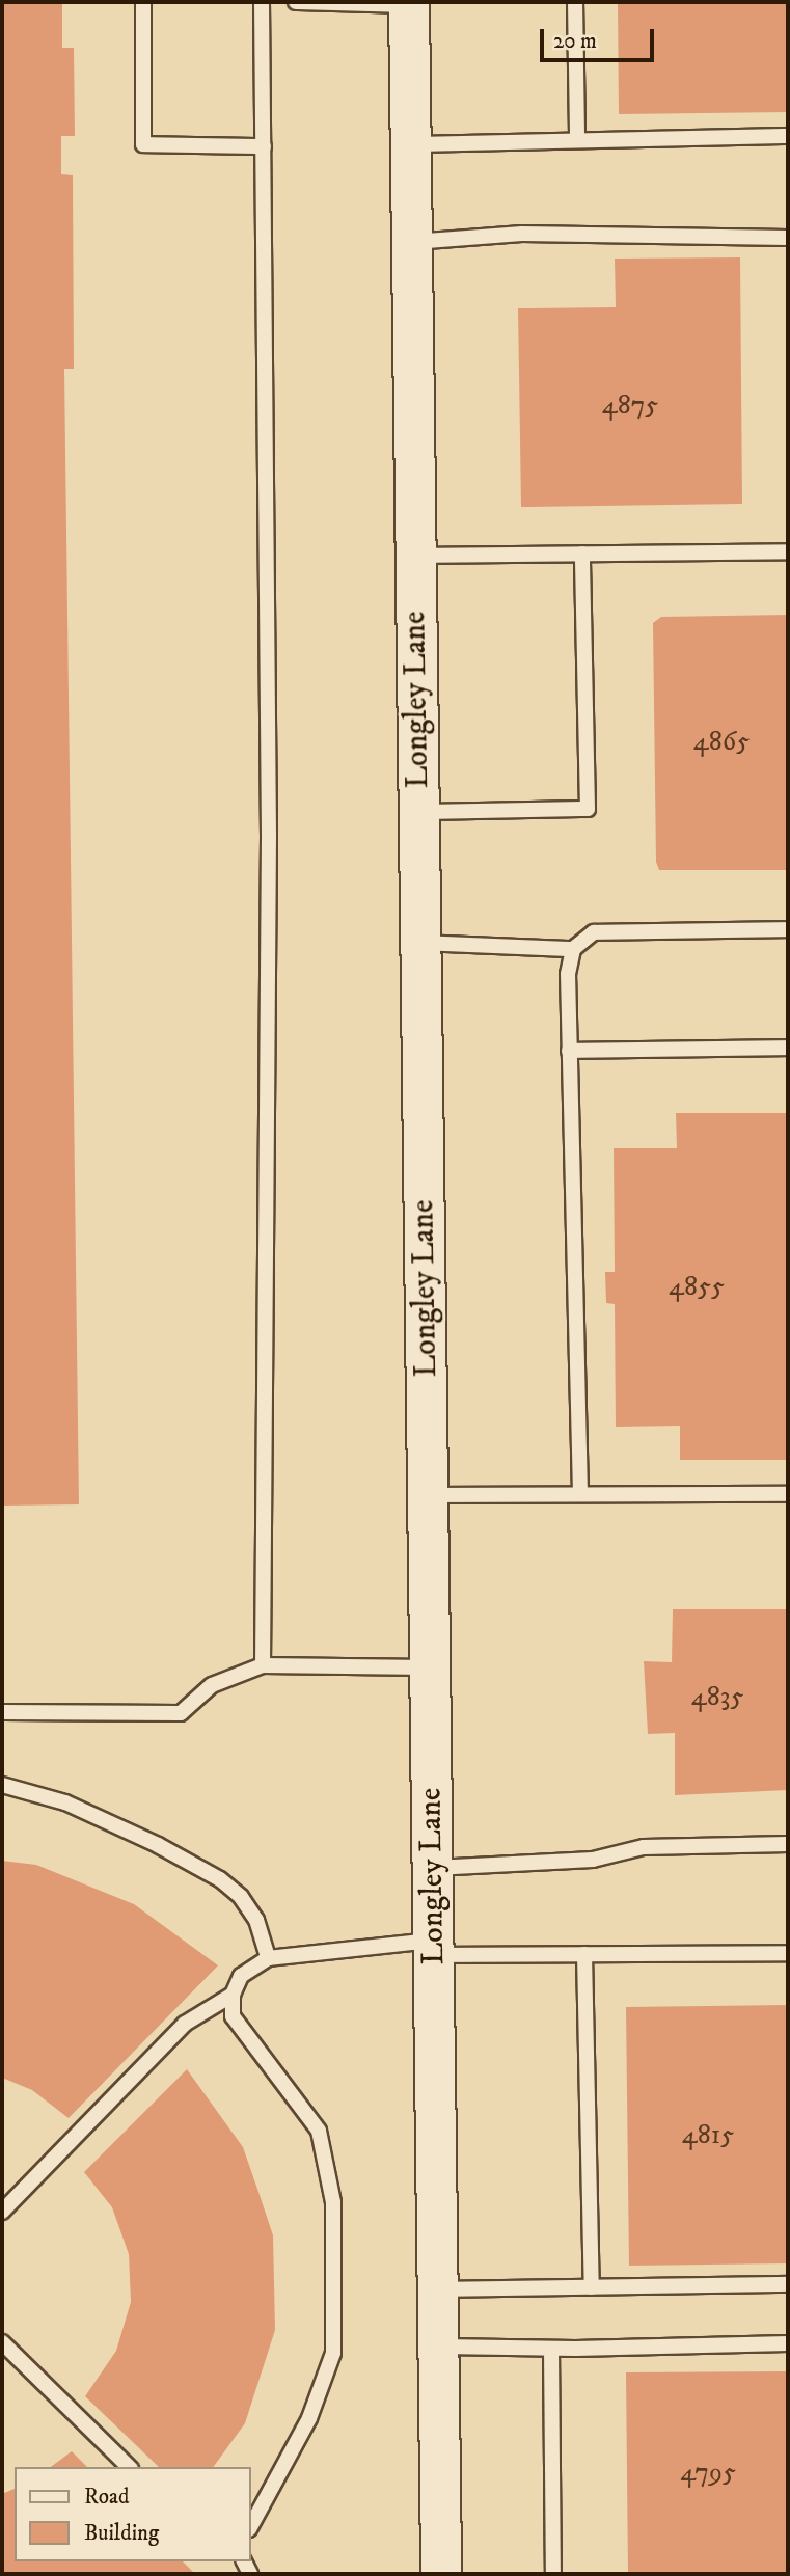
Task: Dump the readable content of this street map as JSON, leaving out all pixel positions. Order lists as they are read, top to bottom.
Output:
{
  "streets": {
    "main road": ["Longley Lane"]
  },
  "house_numbers": [
    "4875",
    "4865",
    "4855",
    "4835",
    "4815",
    "4795"
  ],
  "legend": ["Road", "Building"],
  "scale_bar": "20 m"
}
